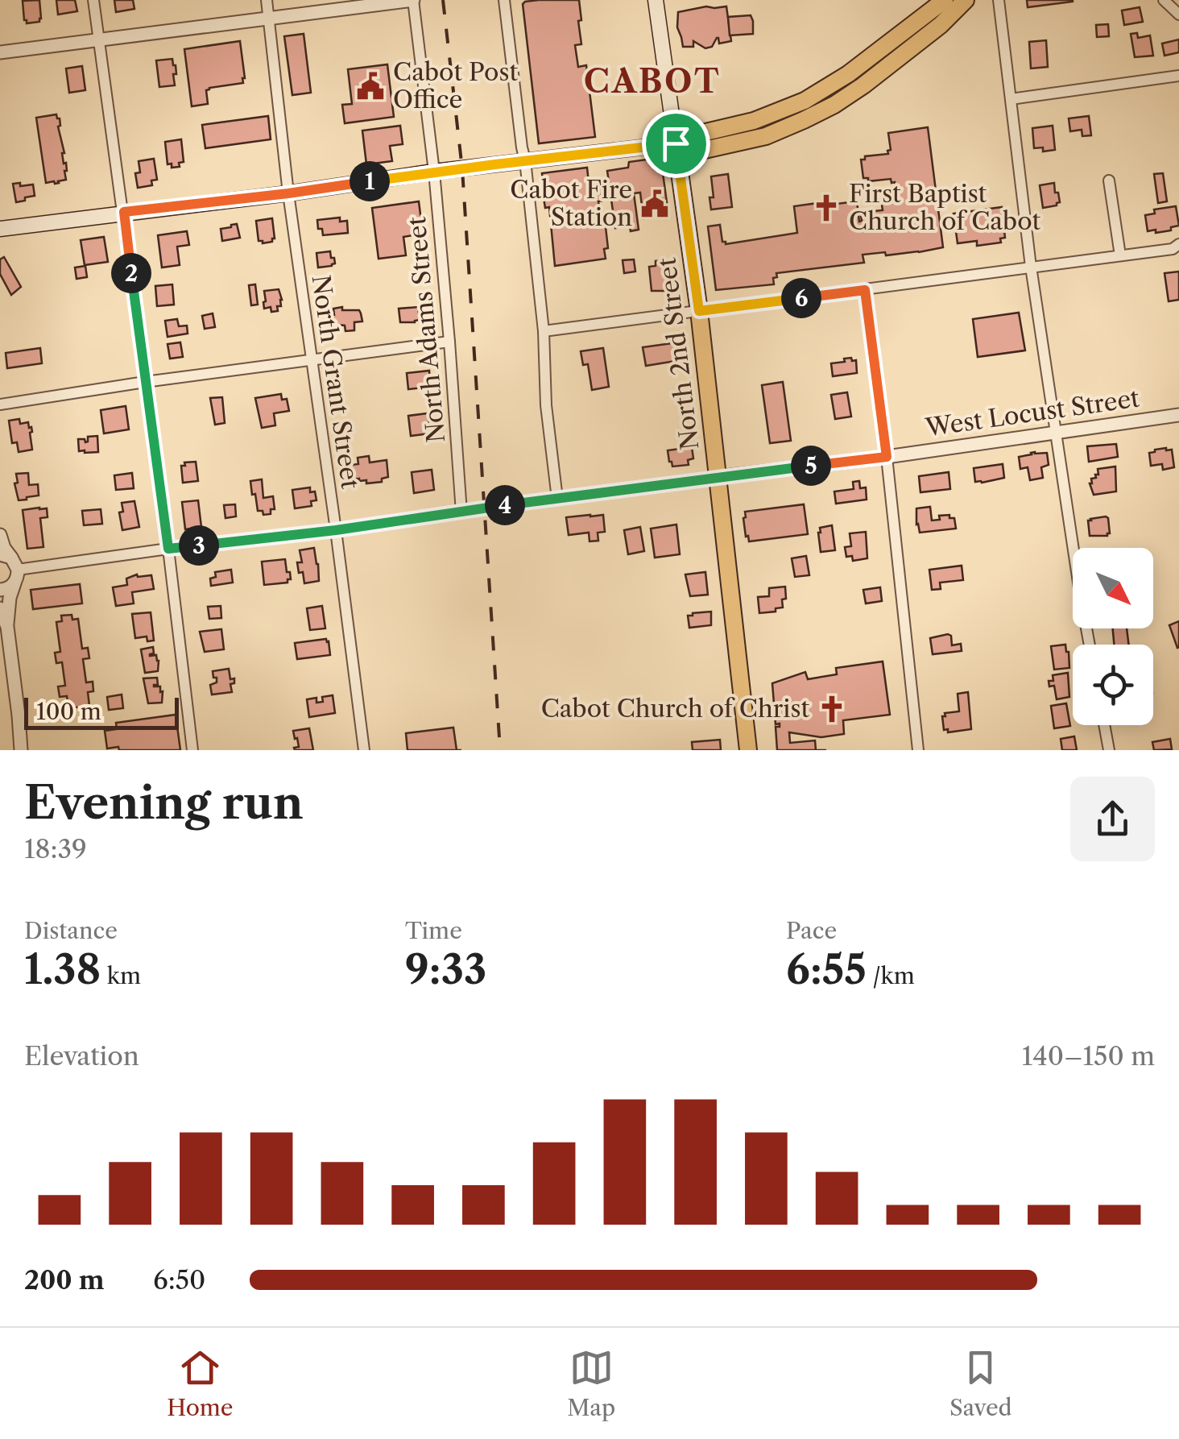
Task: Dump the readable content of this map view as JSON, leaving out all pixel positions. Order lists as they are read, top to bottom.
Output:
{
  "streets": {
    "main road": ["North 2nd Street"],
    "street": ["North Adams Street", "North Grant Street", "West Locust Street"]
  },
  "crossings": [
    ["North Adams Street", "West Locust Street"],
    ["North 2nd Street", "West Locust Street"],
    ["North Grant Street", "West Locust Street"]
  ],
  "districts": ["CABOT"],
  "places": {
    "public building": ["Cabot Post Office", "Cabot Fire Station"],
    "church": ["First Baptist Church of Cabot", "Cabot Church of Christ"]
  },
  "scale_bar": "100 m",
  "north": "bottom right",
  "page": {
    "pins": [
      "1",
      "2",
      "6",
      "5",
      "4",
      "3"
    ],
    "scale": "100 m",
    "heading": ["Evening run", "18:39"],
    "stats": [
      ["Distance", "1.38 km"],
      ["Time", "9:33"],
      ["Pace", "6:55 /km"]
    ],
    "chart": ["Elevation", "140–150 m"],
    "list": [
      {
        "name": "200 m",
        "note": "6:50"
      }
    ],
    "tabs": ["Home", "Map", "Saved"]
  }
}
